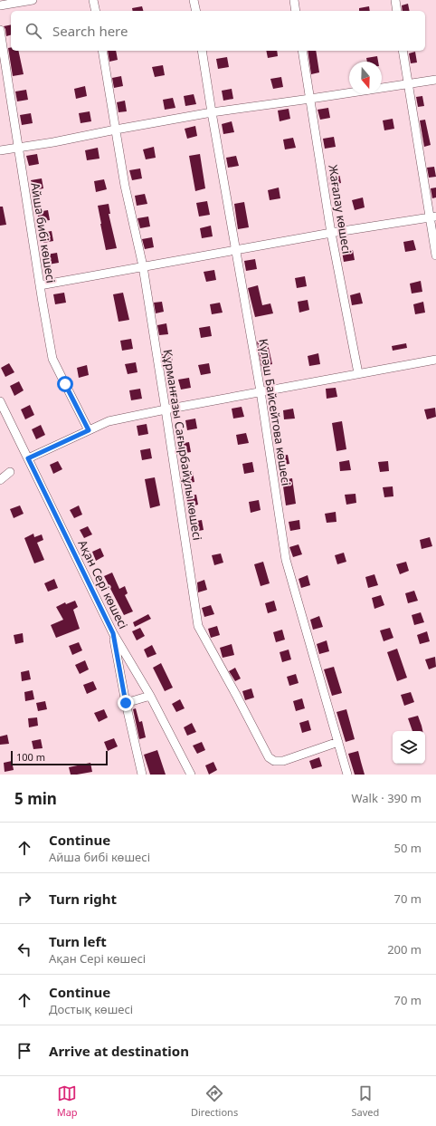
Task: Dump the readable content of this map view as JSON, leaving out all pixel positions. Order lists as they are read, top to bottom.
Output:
{
  "streets": {
    "street": [
      "Жағалау көшесі",
      "Айша бибі көшесі",
      "Күләш Байсейтова көшесі",
      "Құрманғазы Сағырбайұлы көшесі",
      "Ақан Сері көшесі"
    ]
  },
  "crossings": [
    ["Күләш Байсейтова көшесі", "Құрманғазы Сағырбайұлы көшесі"]
  ],
  "scale_bar": "100 m",
  "north": "bottom",
  "page": {
    "search": "Search here",
    "scale": "100 m",
    "heading": ["5 min", "Walk · 390 m"],
    "list": [
      ["Continue", "Айша бибі көшесі", "50 m"],
      ["Turn right", "70 m"],
      ["Turn left", "Ақан Сері көшесі", "200 m"],
      ["Continue", "Достық көшесі", "70 m"],
      "Arrive at destination"
    ],
    "nav": ["Map", "Directions", "Saved"]
  }
}
